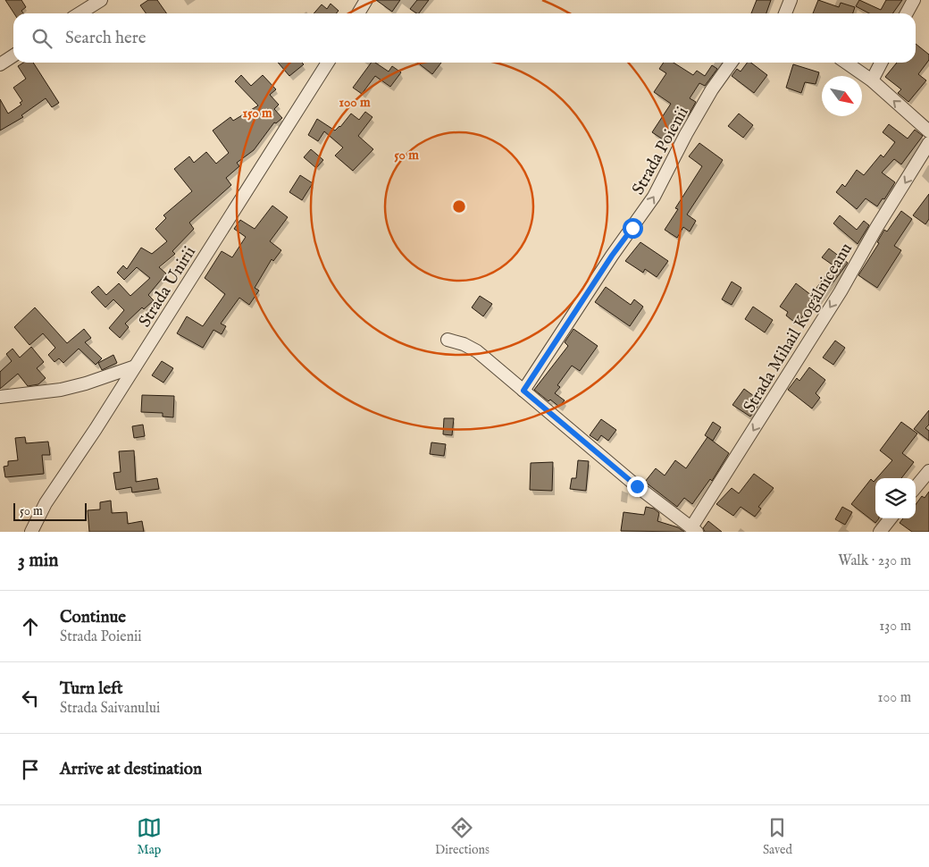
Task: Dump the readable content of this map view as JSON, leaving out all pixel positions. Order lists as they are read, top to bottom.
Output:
{
  "streets": {
    "street": ["Strada Poienii", "Strada Unirii", "Strada Mihail Kogălniceanu"]
  },
  "one_way": ["Strada Poienii", "Strada Mihail Kogălniceanu"],
  "scale_bar": "50 m",
  "north": "bottom right",
  "page": {
    "search": "Search here",
    "scale": "50 m",
    "heading": ["3 min", "Walk · 230 m"],
    "list": [
      ["Continue", "Strada Poienii", "130 m"],
      ["Turn left", "Strada Saivanului", "100 m"],
      "Arrive at destination"
    ],
    "nav": ["Map", "Directions", "Saved"]
  },
  "rings": ["100 m", "150 m", "50 m"]
}
